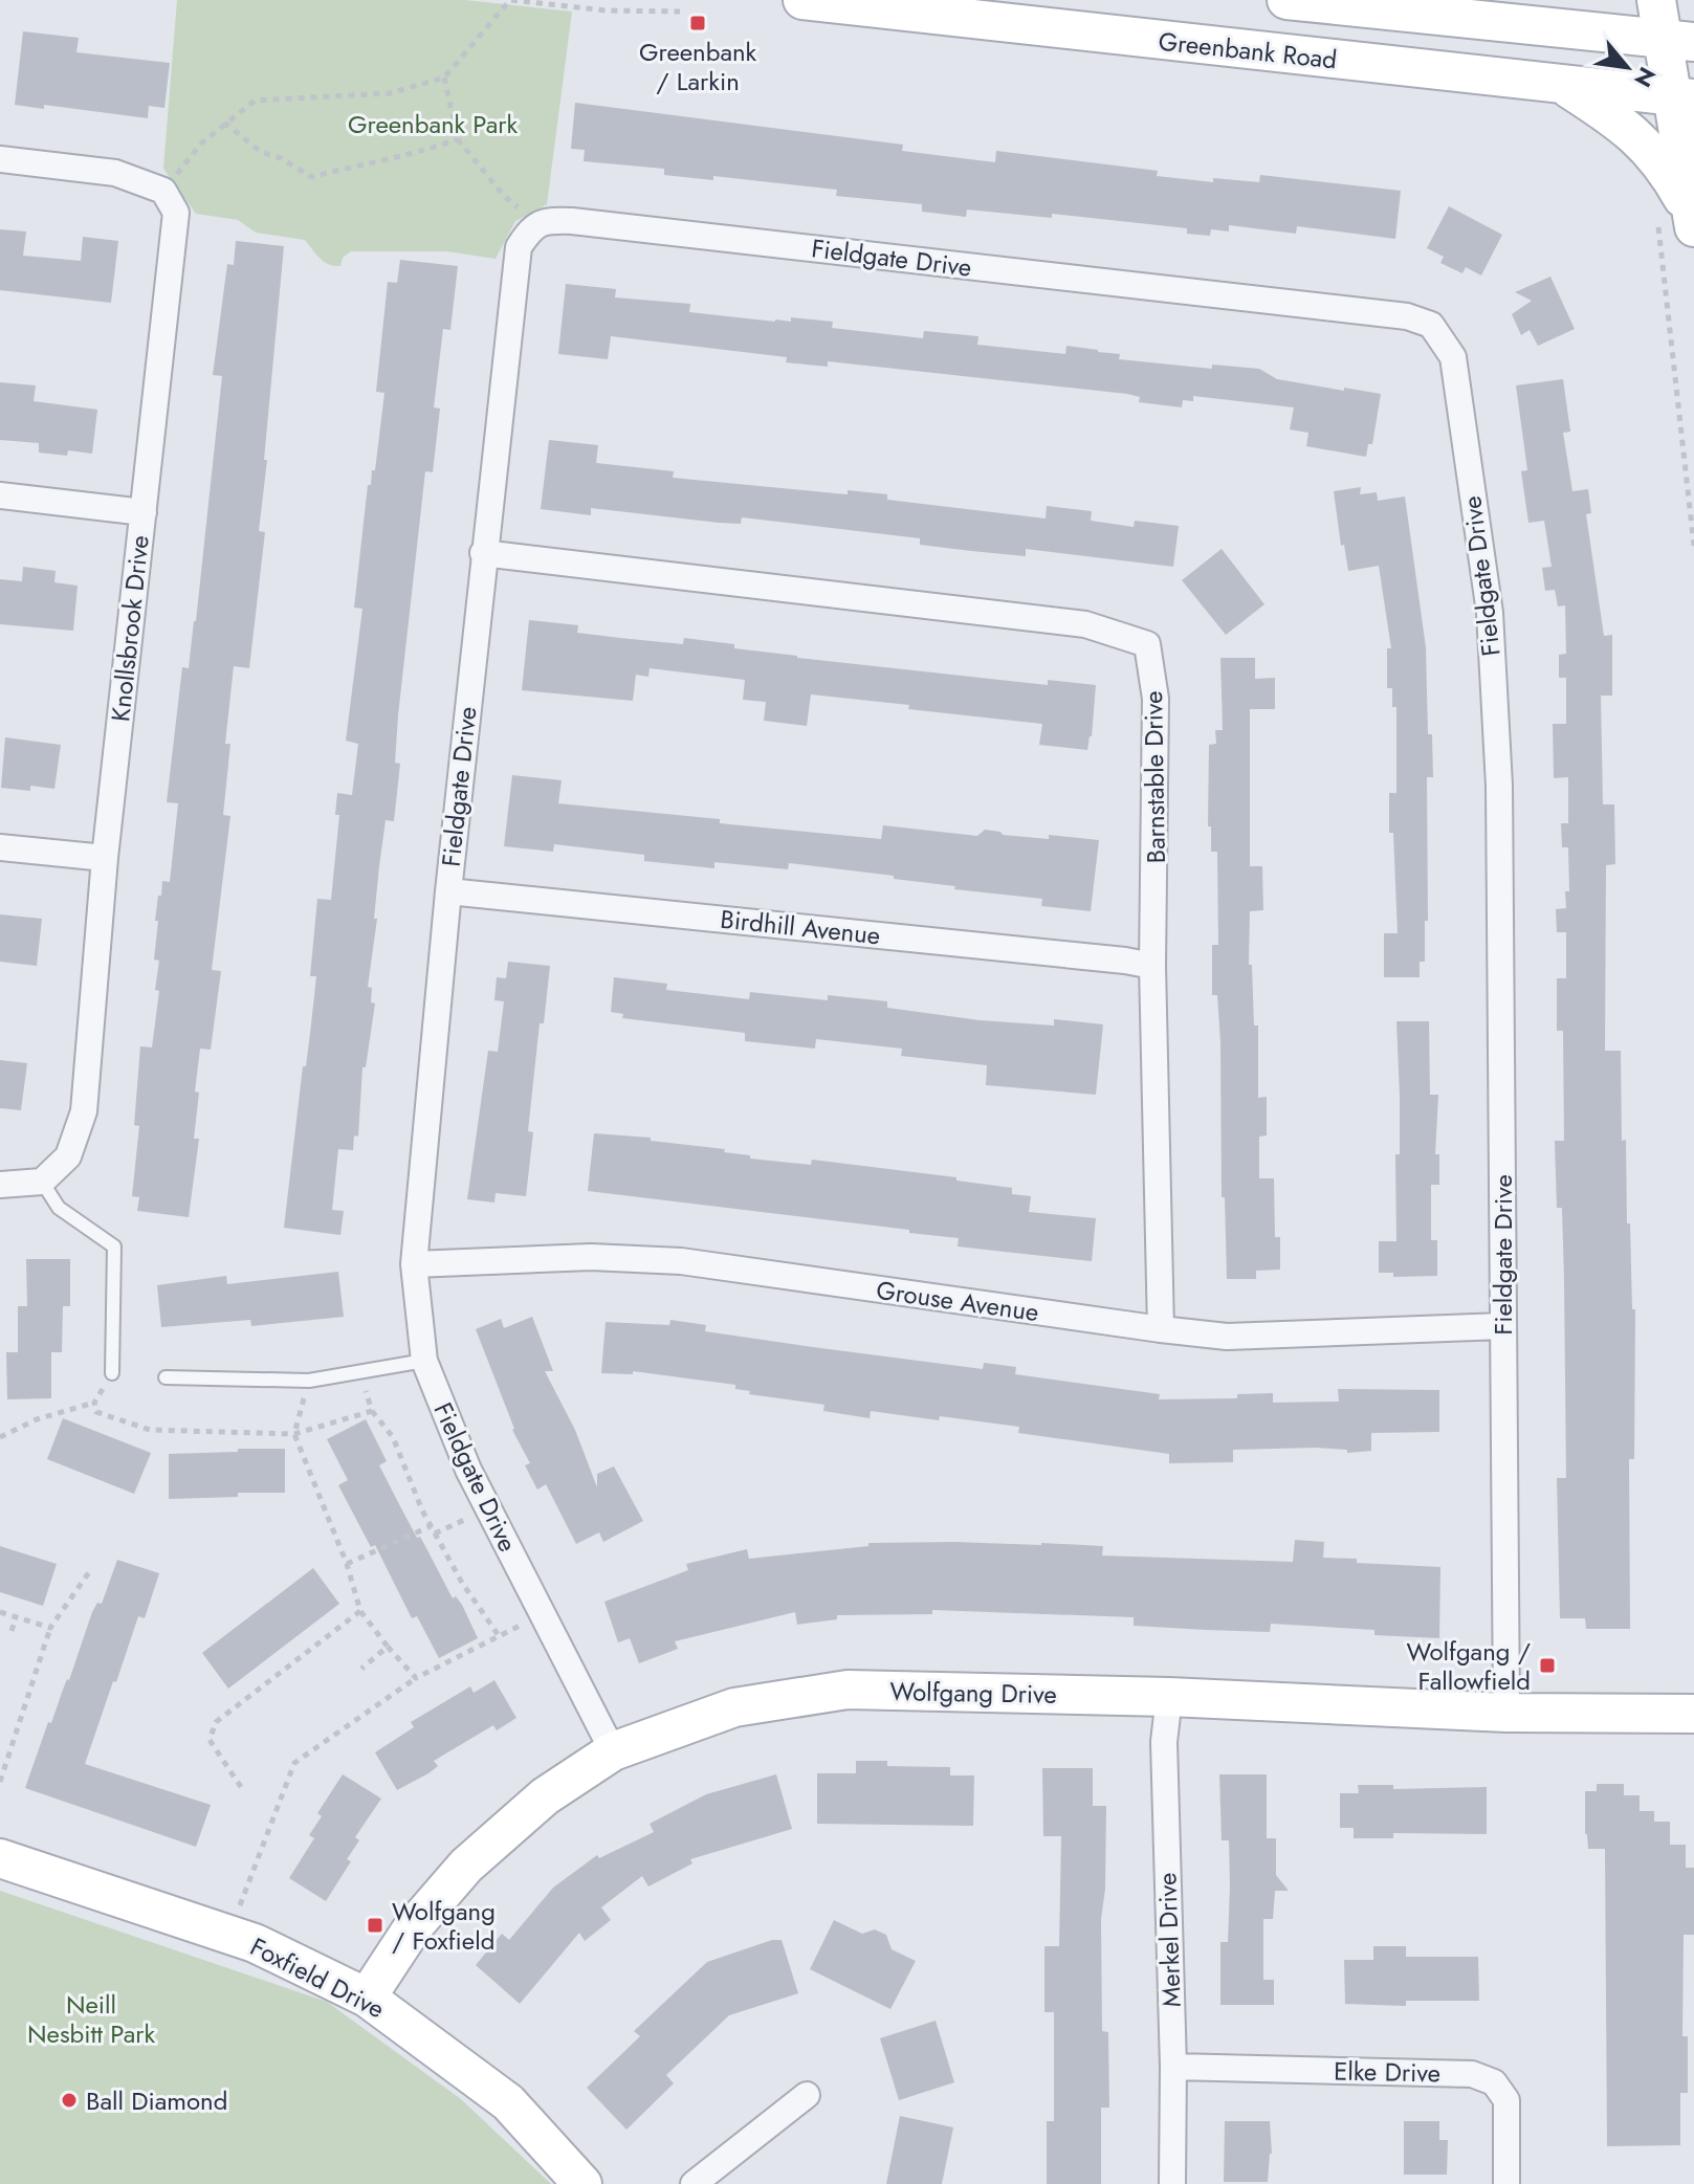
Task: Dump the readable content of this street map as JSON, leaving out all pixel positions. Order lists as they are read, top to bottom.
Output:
{
  "streets": {
    "street": [
      "Greenbank Road",
      "Fieldgate Drive",
      "Knollsbrook Drive",
      "Barnstable Drive",
      "Birdhill Avenue",
      "Grouse Avenue",
      "Wolfgang Drive",
      "Merkel Drive",
      "Foxfield Drive",
      "Elke Drive"
    ]
  },
  "crossings": [
    ["Fieldgate Drive", "Barnstable Drive"],
    ["Fieldgate Drive", "Birdhill Avenue"],
    ["Fieldgate Drive", "Grouse Avenue"],
    ["Fieldgate Drive", "Wolfgang Drive"],
    ["Barnstable Drive", "Birdhill Avenue"],
    ["Barnstable Drive", "Grouse Avenue"],
    ["Wolfgang Drive", "Merkel Drive"],
    ["Wolfgang Drive", "Foxfield Drive"],
    ["Merkel Drive", "Elke Drive"]
  ],
  "parks": ["Greenbank Park", "Neill Nesbitt Park"],
  "places": {
    "transit": ["Greenbank / Larkin", "Wolfgang / Fallowfield", "Wolfgang / Foxfield"],
    "other": ["Ball Diamond"]
  },
  "north": "bottom right"
}
